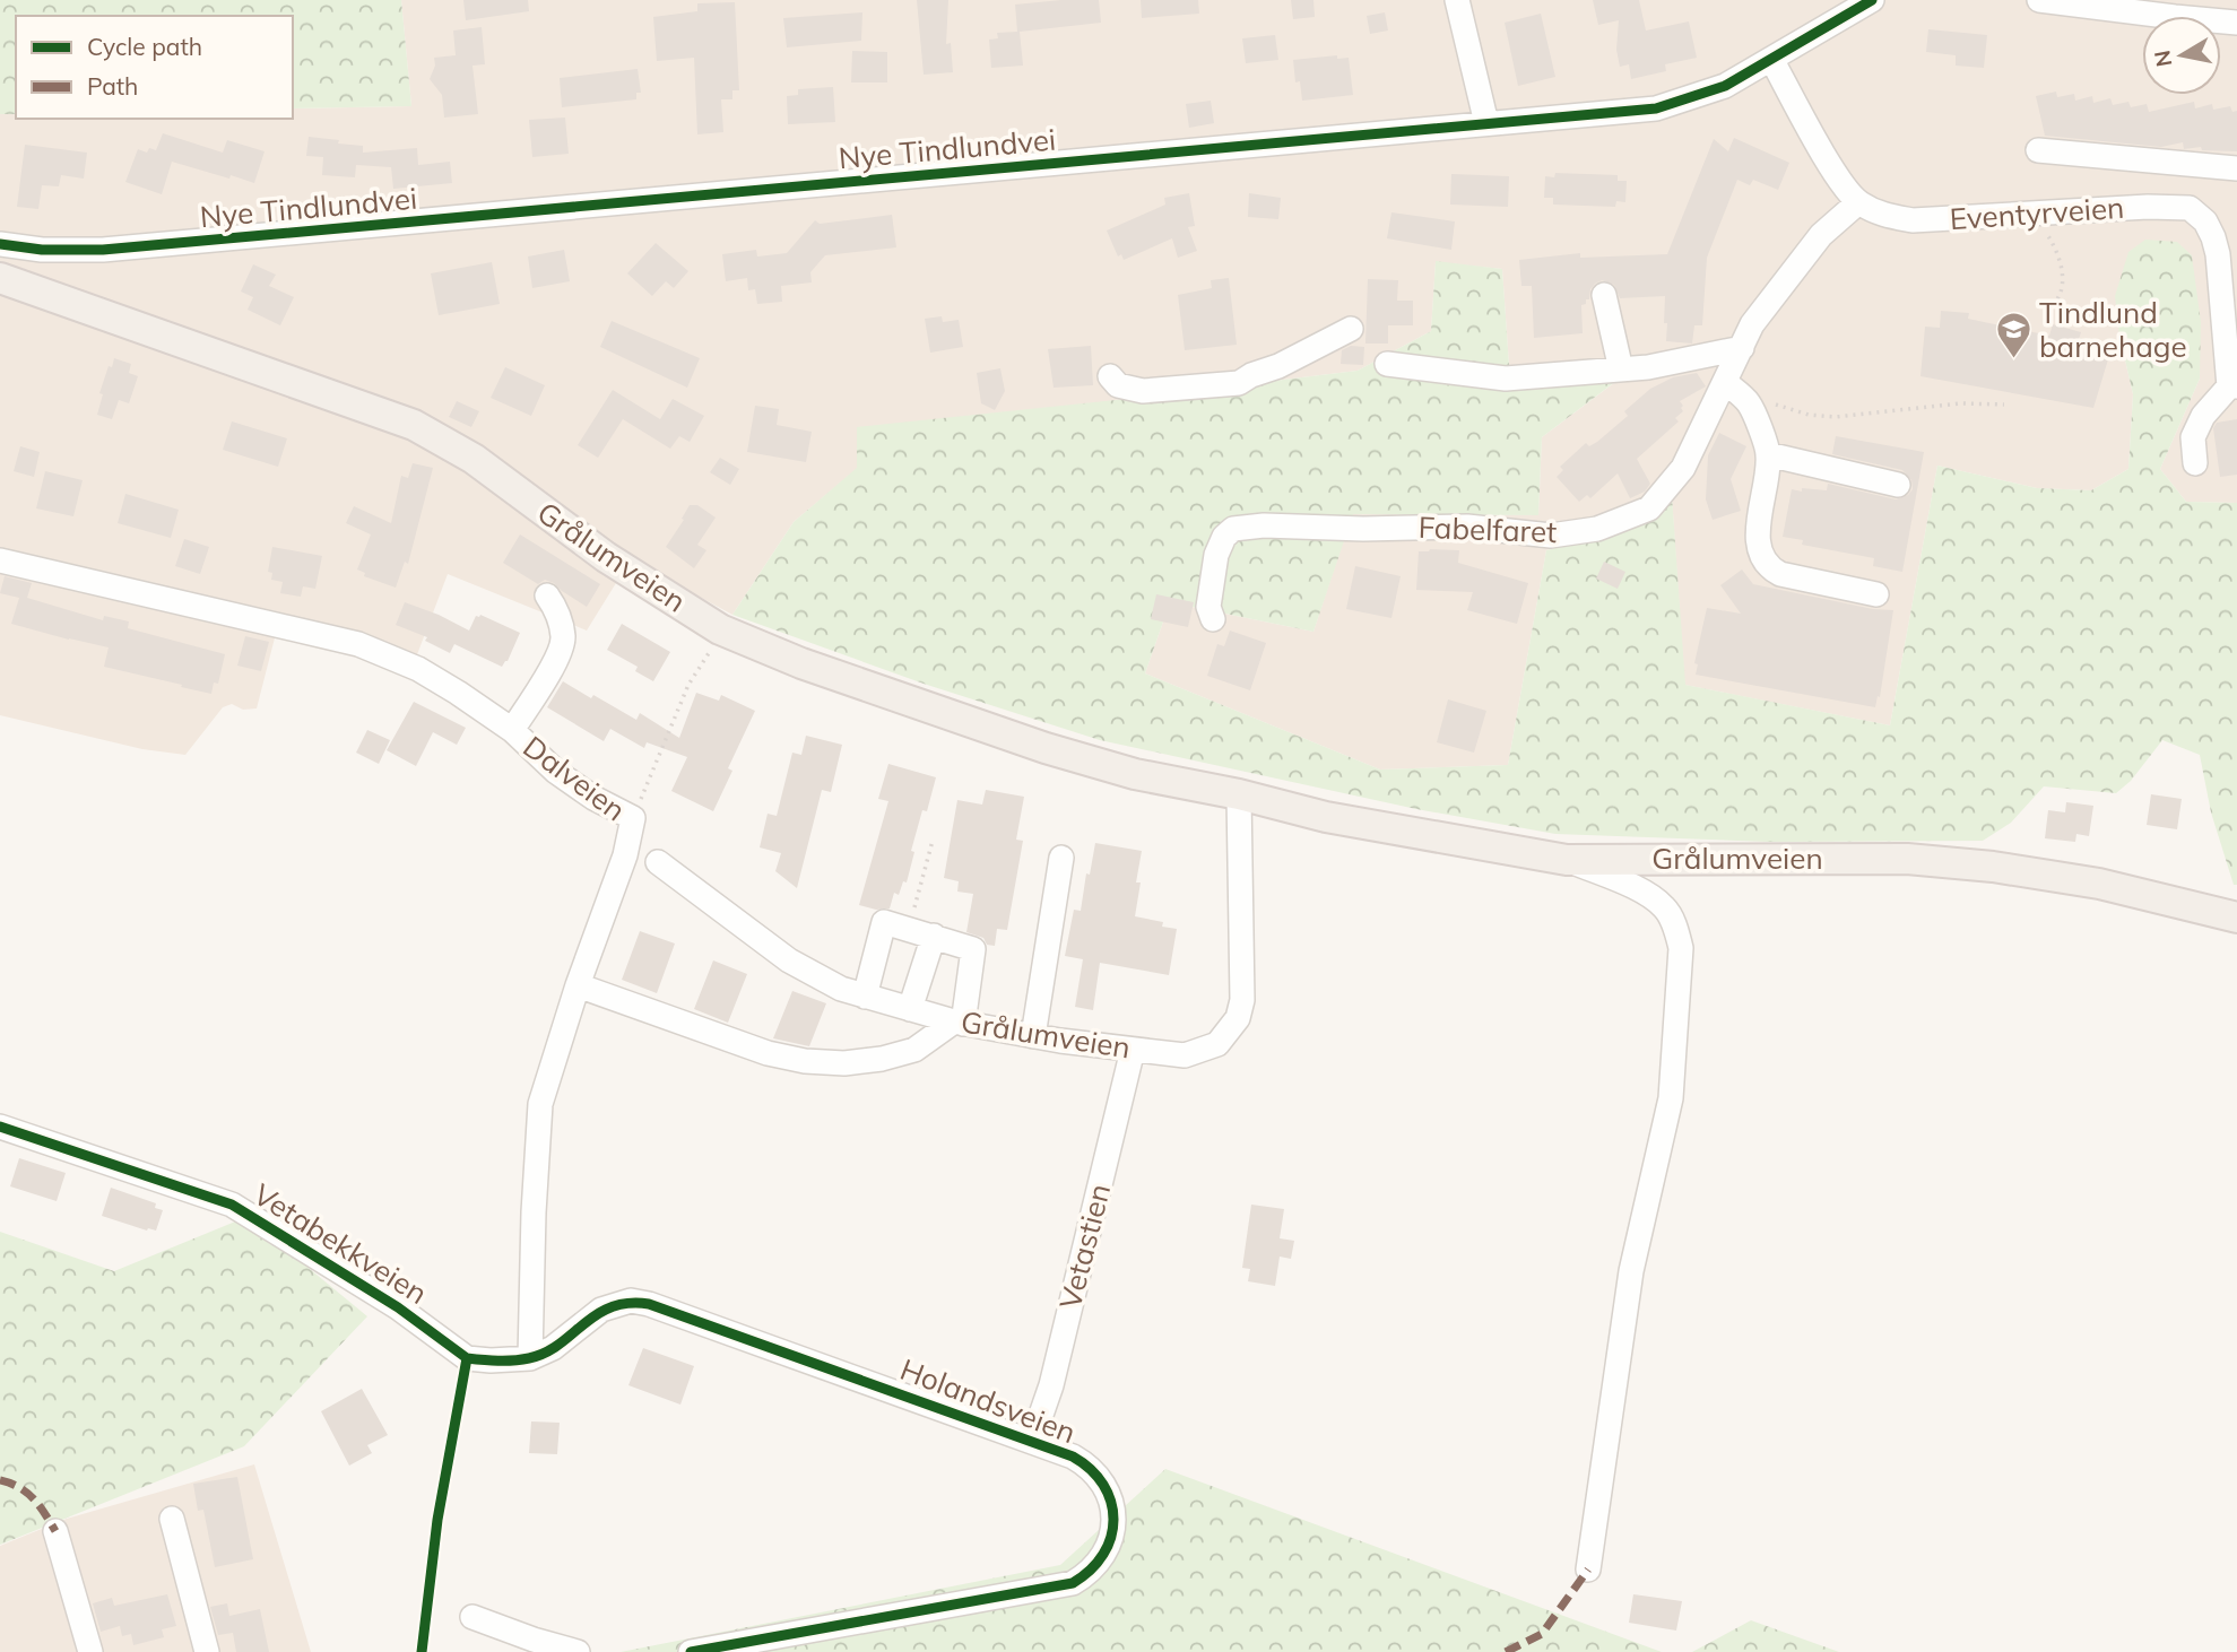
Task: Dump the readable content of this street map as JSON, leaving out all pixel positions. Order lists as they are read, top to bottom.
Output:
{
  "streets": {
    "main road": ["Grålumveien"],
    "street": [
      "Nye Tindlundvei",
      "Eventyrveien",
      "Fabelfaret",
      "Dalveien",
      "Vetabekkveien",
      "Vetastien",
      "Holandsveien"
    ]
  },
  "crossings": [
    ["Nye Tindlundvei", "Eventyrveien"],
    ["Eventyrveien", "Fabelfaret"],
    ["Grålumveien", "Vetastien"],
    ["Dalveien", "Holandsveien"],
    ["Vetabekkveien", "Holandsveien"],
    ["Vetastien", "Holandsveien"]
  ],
  "places": {
    "school or university": ["Tindlund barnehage"]
  },
  "legend": ["Cycle path", "Path"],
  "north": "left"
}
